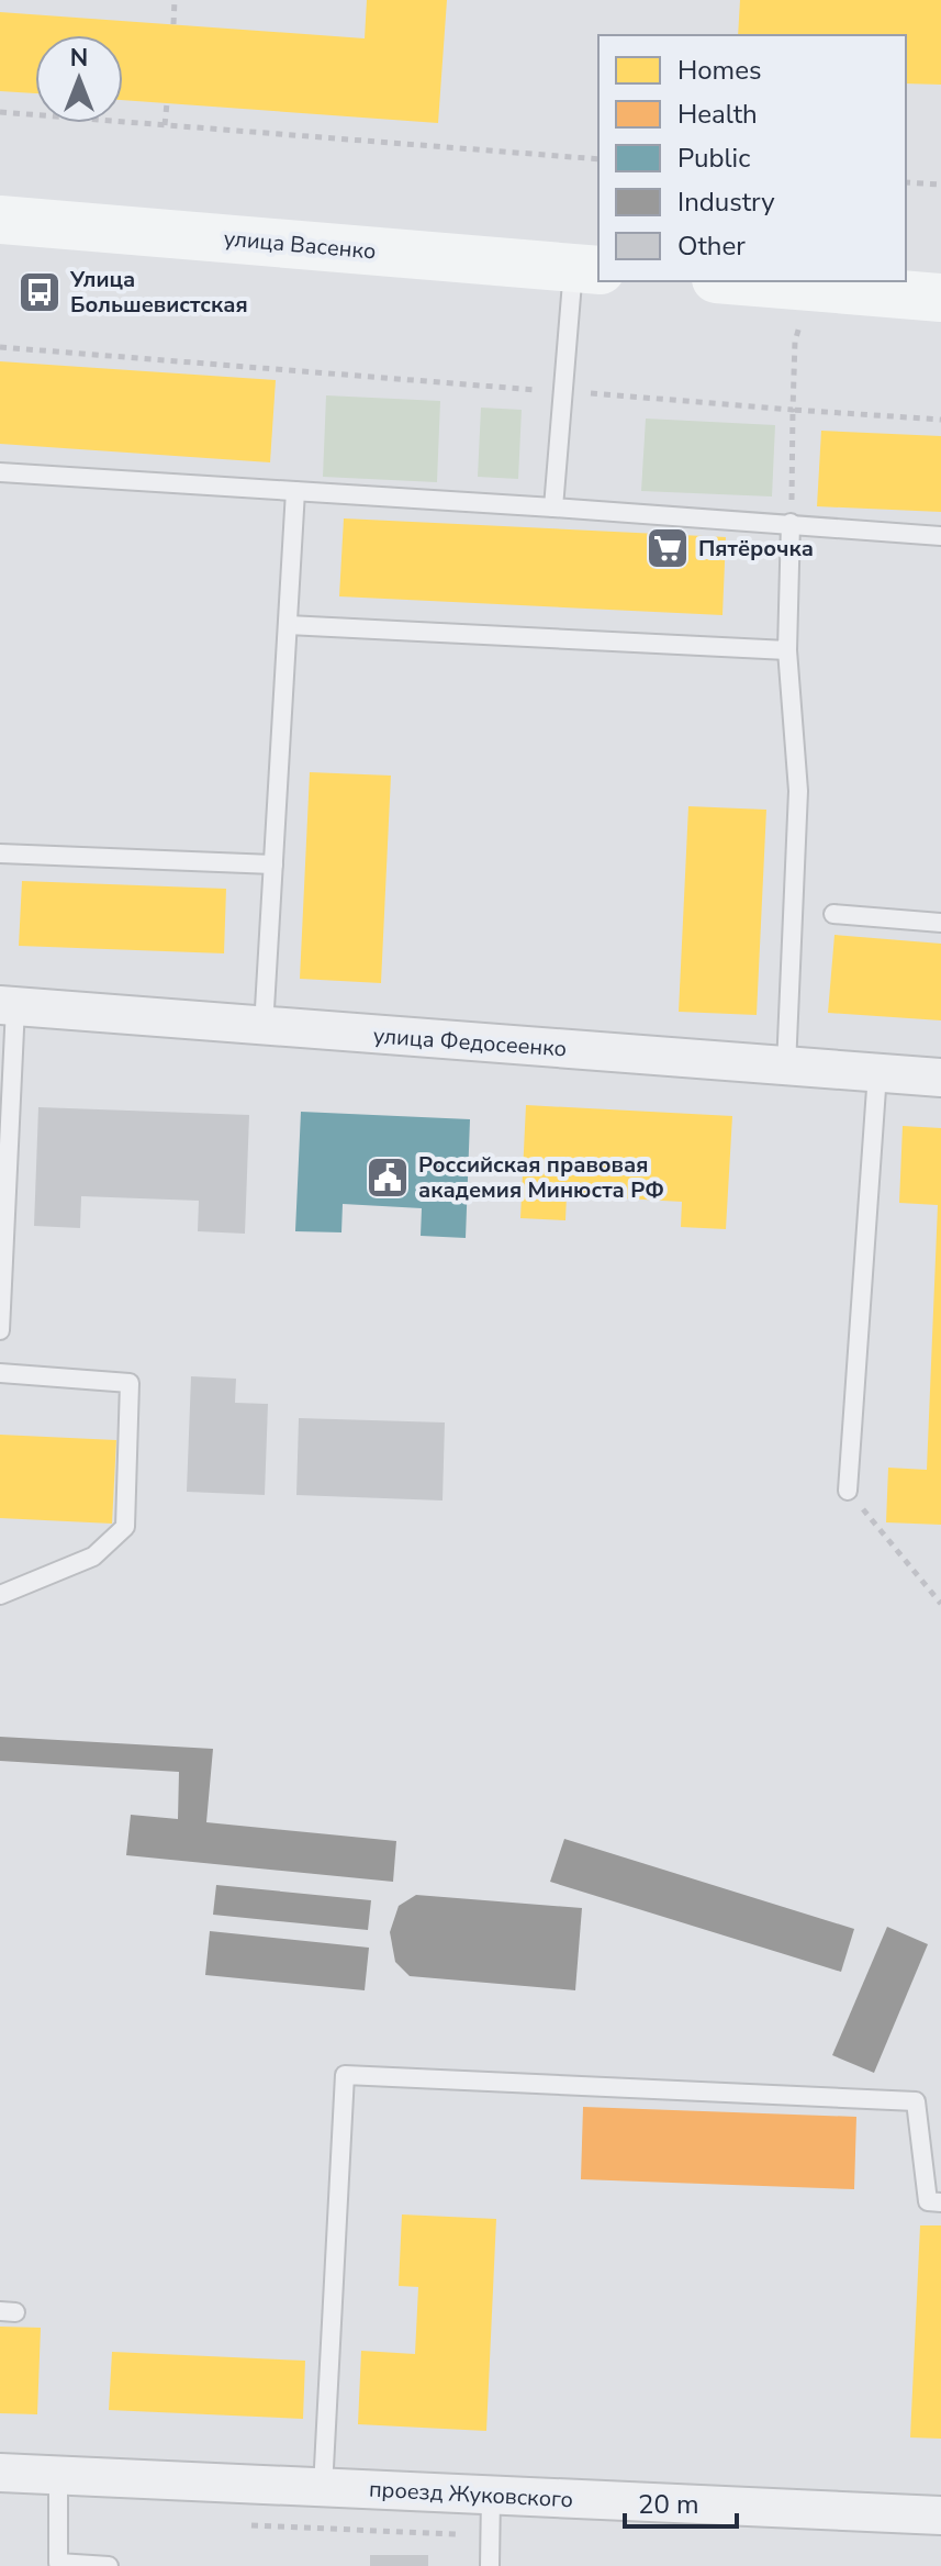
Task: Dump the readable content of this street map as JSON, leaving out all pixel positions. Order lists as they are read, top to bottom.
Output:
{
  "streets": {
    "main road": ["улица Васенко"],
    "street": ["улица Федосеенко", "проезд Жуковского"]
  },
  "places": {
    "bus stop": ["Улица Большевистская"],
    "supermarket": ["Пятёрочка"],
    "public building": ["Российская правовая академия Минюста РФ"]
  },
  "legend": [
    "Homes",
    "Health",
    "Public",
    "Industry",
    "Other"
  ],
  "scale_bar": "20 m",
  "north": "top"
}
